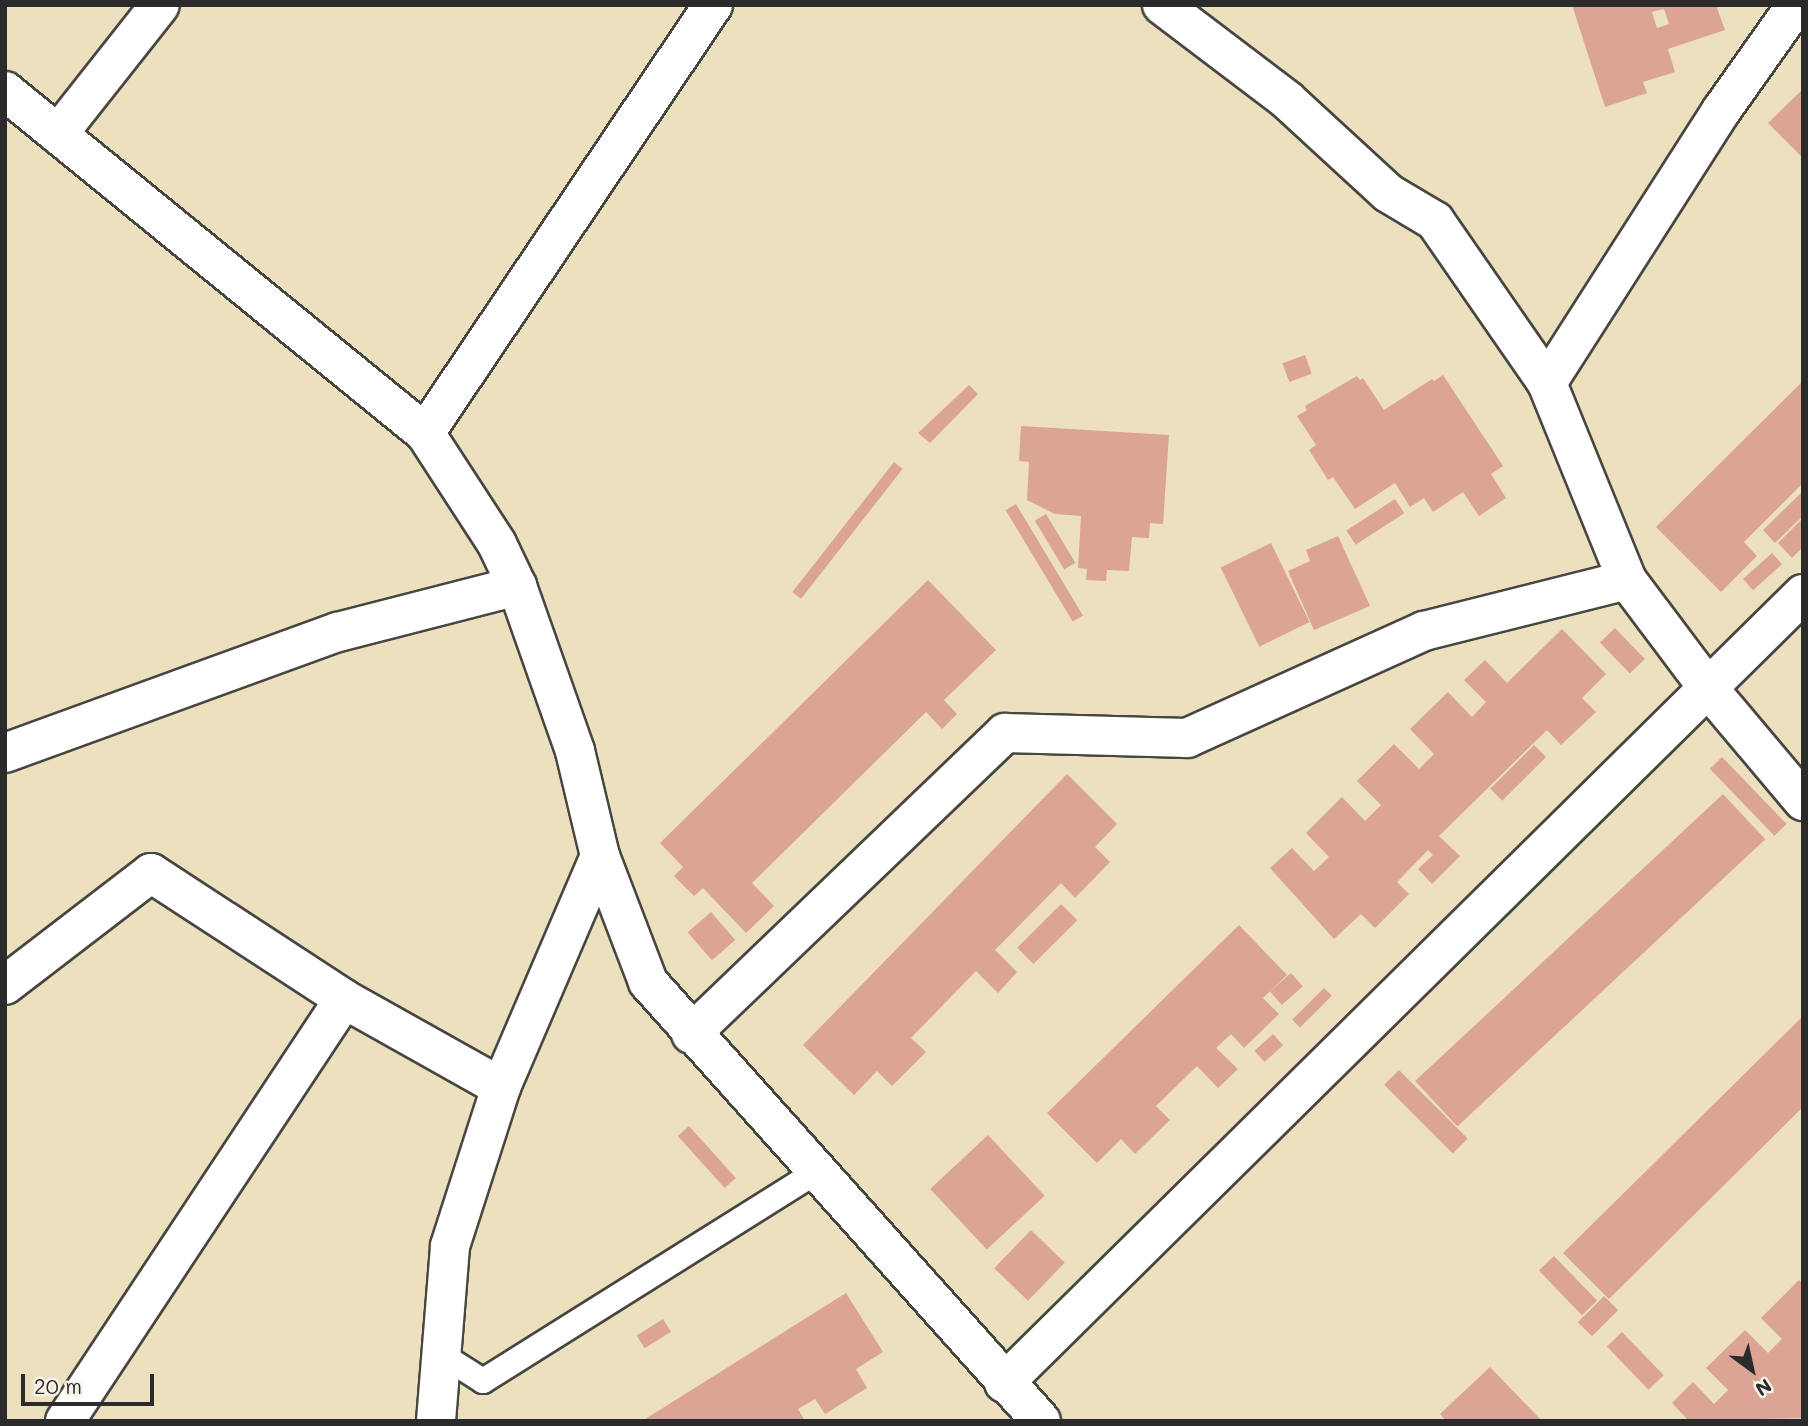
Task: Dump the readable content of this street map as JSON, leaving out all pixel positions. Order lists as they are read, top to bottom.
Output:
{
  "scale_bar": "20 m",
  "north": "bottom right"
}
